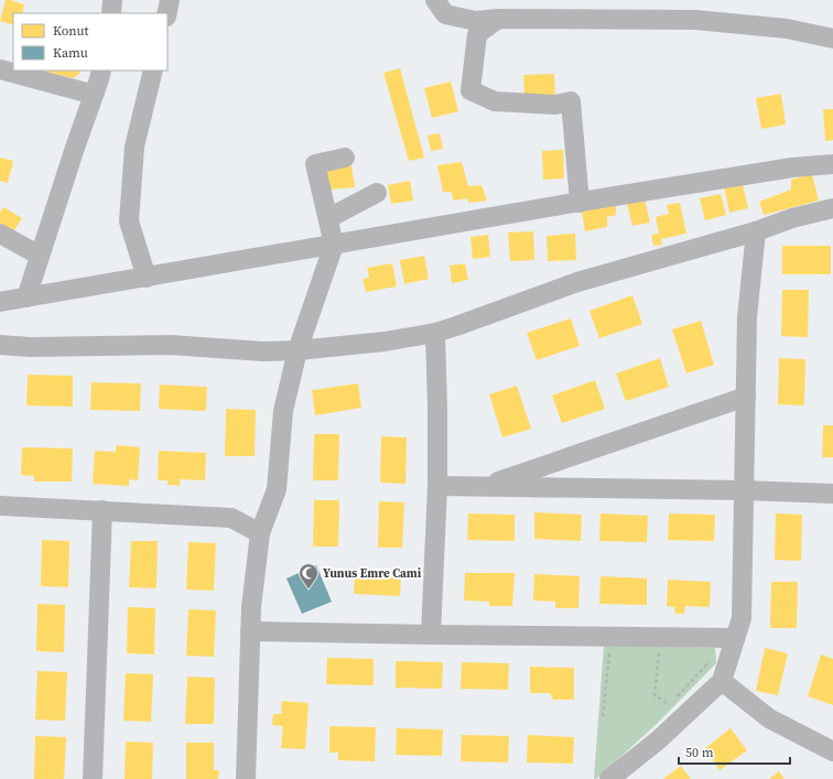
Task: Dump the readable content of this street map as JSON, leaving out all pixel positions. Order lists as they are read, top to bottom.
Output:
{
  "places": {
    "mosque": ["Yunus Emre Cami"]
  },
  "legend": ["Konut", "Kamu"],
  "scale_bar": "50 m"
}
